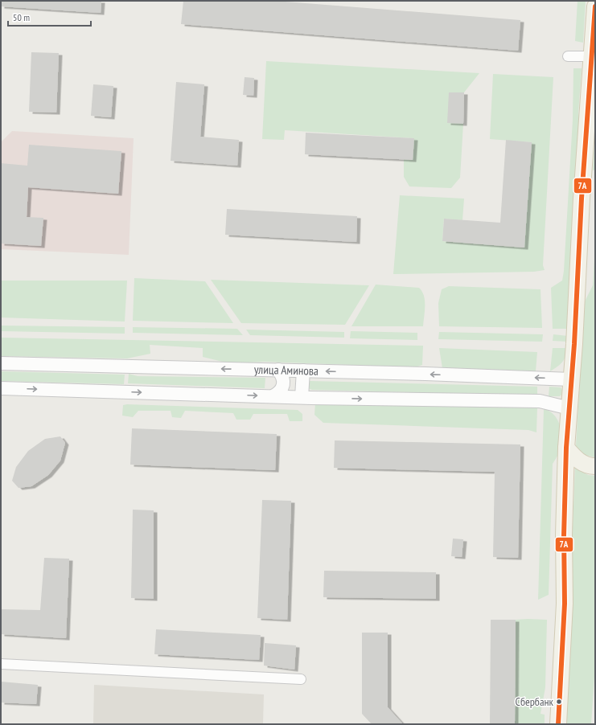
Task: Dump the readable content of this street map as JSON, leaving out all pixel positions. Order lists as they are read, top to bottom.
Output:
{
  "streets": {
    "street": ["улица Аминова"]
  },
  "places": ["Сбербанк"],
  "lines": ["transit line 7А"],
  "scale_bar": "50 m"
}
